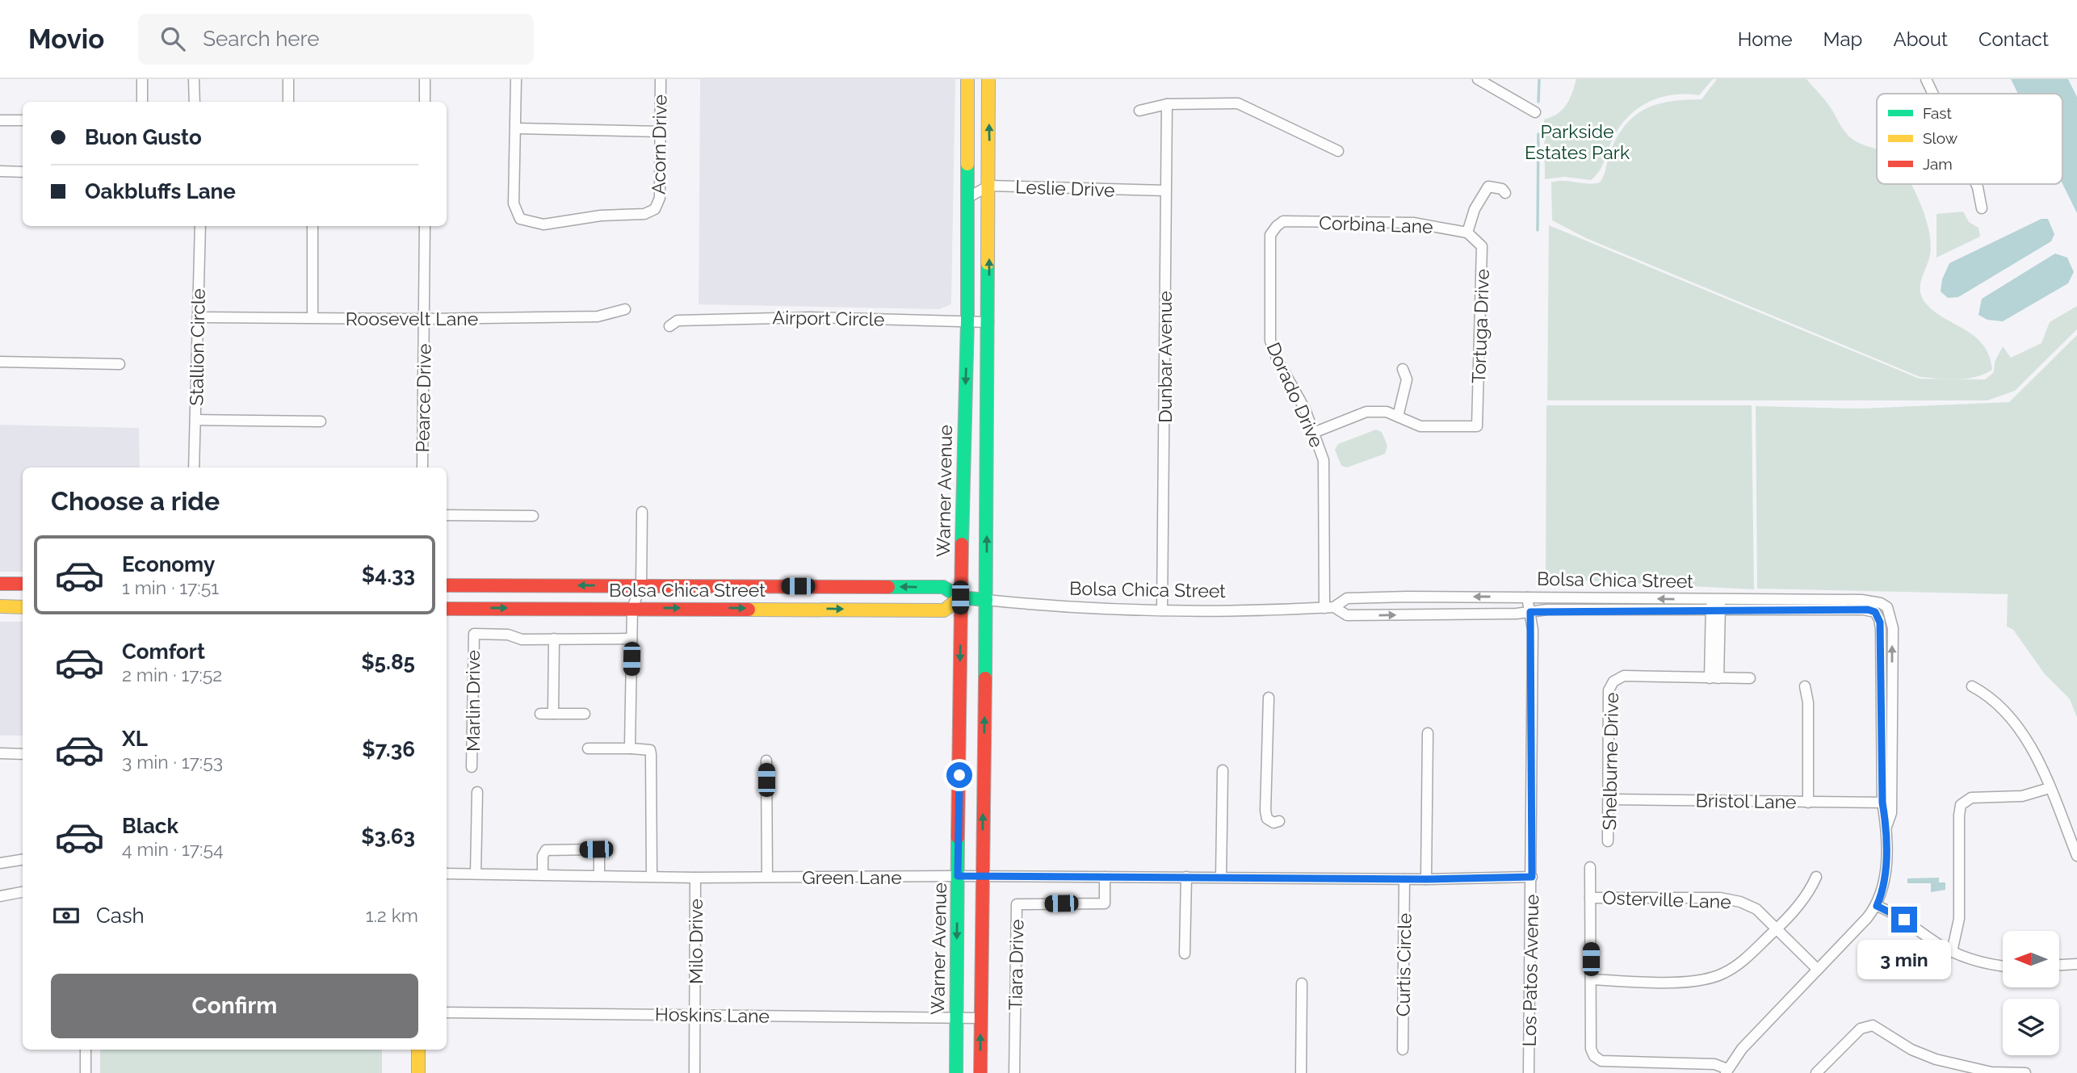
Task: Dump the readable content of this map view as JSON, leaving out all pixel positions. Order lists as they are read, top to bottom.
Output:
{
  "streets": {
    "main road": ["Warner Avenue", "Bolsa Chica Street"],
    "street": [
      "Acorn Drive",
      "Leslie Drive",
      "Corbina Lane",
      "Roosevelt Lane",
      "Airport Circle",
      "Tortuga Drive",
      "Stallion Circle",
      "Dunbar Avenue",
      "Dorado Drive",
      "Pearce Drive",
      "Marlin Drive",
      "Shelburne Drive",
      "Bristol Lane",
      "Green Lane",
      "Osterville Lane",
      "Milo Drive",
      "Tiara Drive",
      "Curtis Circle",
      "Los Patos Avenue",
      "Hoskins Lane"
    ]
  },
  "crossings": [
    ["Leslie Drive", "Dunbar Avenue"],
    ["Leslie Drive", "Warner Avenue"],
    ["Corbina Lane", "Tortuga Drive"],
    ["Corbina Lane", "Dorado Drive"],
    ["Roosevelt Lane", "Stallion Circle"],
    ["Roosevelt Lane", "Pearce Drive"],
    ["Airport Circle", "Warner Avenue"],
    ["Dunbar Avenue", "Bolsa Chica Street"],
    ["Dorado Drive", "Bolsa Chica Street"],
    ["Warner Avenue", "Bolsa Chica Street"],
    ["Warner Avenue", "Green Lane"],
    ["Warner Avenue", "Hoskins Lane"],
    ["Bolsa Chica Street", "Bristol Lane"],
    ["Bolsa Chica Street", "Los Patos Avenue"],
    ["Shelburne Drive", "Bristol Lane"],
    ["Green Lane", "Milo Drive"],
    ["Green Lane", "Tiara Drive"],
    ["Green Lane", "Curtis Circle"],
    ["Green Lane", "Los Patos Avenue"],
    ["Milo Drive", "Hoskins Lane"]
  ],
  "parks": ["Parkside Estates Park"],
  "legend": ["Fast", "Slow", "Jam"],
  "north": "left",
  "page": {
    "header": "Movio",
    "search": "Search here",
    "nav": [
      "Home",
      "Map",
      "About",
      "Contact"
    ],
    "banner": ["Buon Gusto", "Oakbluffs Lane"],
    "heading": "Choose a ride",
    "list": [
      {
        "name": "Economy",
        "note": "1 min · 17:51",
        "value": "$4.33"
      },
      {
        "name": "Comfort",
        "note": "2 min · 17:52",
        "value": "$5.85"
      },
      {
        "name": "XL",
        "note": "3 min · 17:53",
        "value": "$7.36"
      },
      {
        "name": "Black",
        "note": "4 min · 17:54",
        "value": "$3.63"
      }
    ],
    "pay": ["Cash", "1.2 km"],
    "bubble": "3 min",
    "buttons": "Confirm"
  }
}
